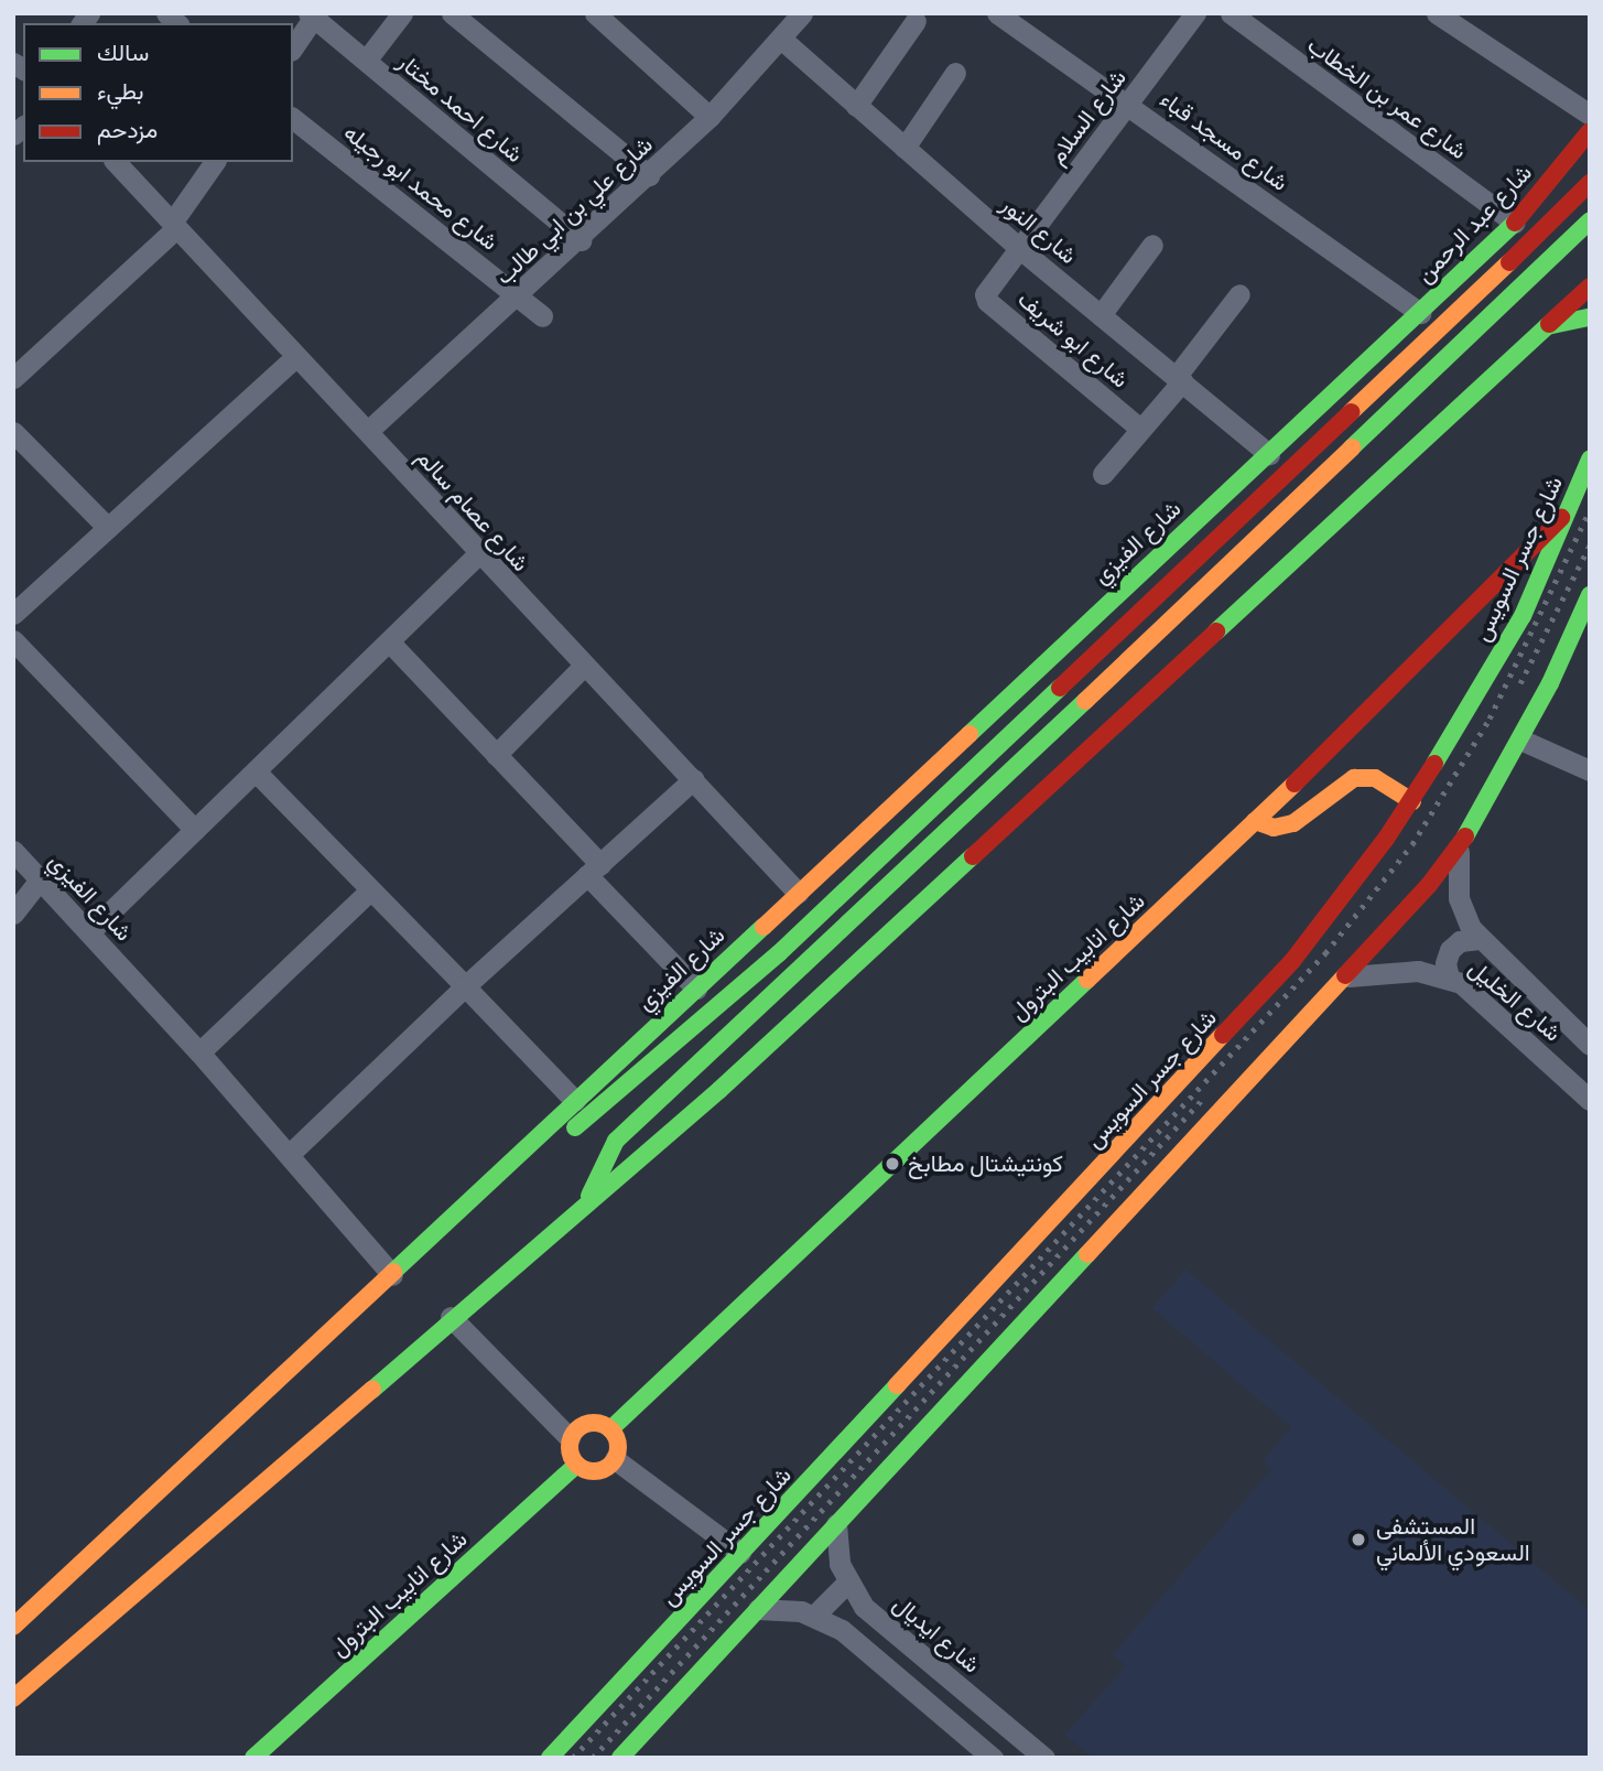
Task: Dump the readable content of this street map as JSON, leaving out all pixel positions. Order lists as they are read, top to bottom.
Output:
{
  "streets": {
    "main road": [
      "شارع عبد الرحمن",
      "شارع الفيزي",
      "شارع جسر السويس",
      "شارع انابيب البترول"
    ],
    "street": [
      "شارع عمر بن الخطاب",
      "شارع احمد مختار",
      "شارع السلام",
      "شارع مسجد قباء",
      "شارع محمد ابو رجيله",
      "شارع علي بن ابي طالب",
      "شارع النور",
      "شارع ابو شريف",
      "شارع عصام سالم",
      "شارع الخليل",
      "شارع ايديال"
    ]
  },
  "crossings": [
    ["شارع عمر بن الخطاب", "شارع عبد الرحمن"],
    ["شارع احمد مختار", "شارع علي بن ابي طالب"],
    ["شارع السلام", "شارع مسجد قباء"],
    ["شارع السلام", "شارع النور"],
    ["شارع السلام", "شارع ابو شريف"],
    ["شارع مسجد قباء", "شارع عبد الرحمن"],
    ["شارع مسجد قباء", "شارع الفيزي"],
    ["شارع محمد ابو رجيله", "شارع علي بن ابي طالب"],
    ["شارع علي بن ابي طالب", "شارع النور"],
    ["شارع علي بن ابي طالب", "شارع عصام سالم"],
    ["شارع عبد الرحمن", "شارع الفيزي"],
    ["شارع النور", "شارع ابو شريف"],
    ["شارع النور", "شارع الفيزي"],
    ["شارع عصام سالم", "شارع الفيزي"],
    ["شارع جسر السويس", "شارع انابيب البترول"]
  ],
  "places": ["كونتيشتال مطابخ", "المستشفى السعودي الألماني"],
  "legend": ["سالك", "بطيء", "مزدحم"]
}
